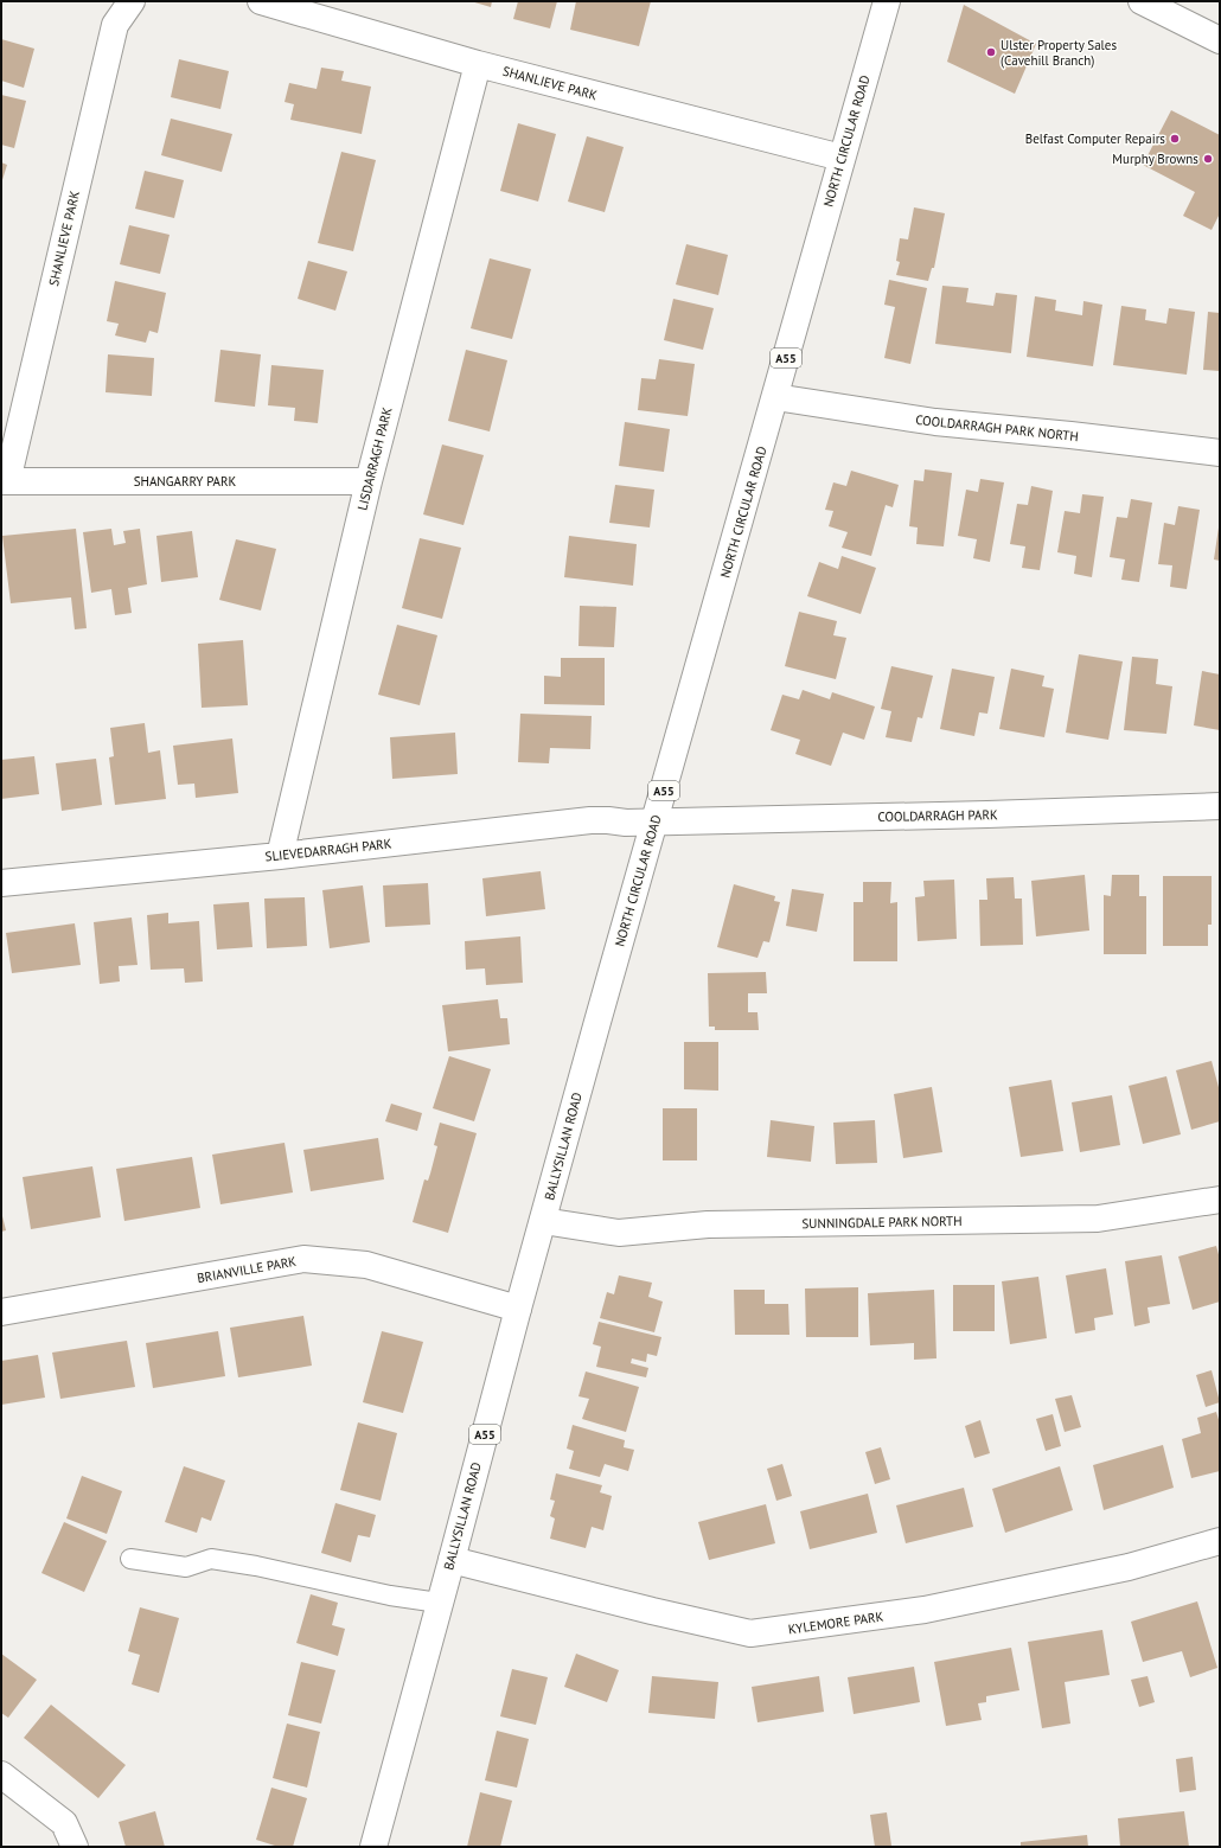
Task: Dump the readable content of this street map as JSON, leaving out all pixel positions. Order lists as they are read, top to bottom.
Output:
{
  "streets": {
    "main road": [
      "SHANLIEVE PARK",
      "NORTH CIRCULAR ROAD",
      "A55",
      "COOLDARRAGH PARK NORTH",
      "LISDARRAGH PARK",
      "SHANGARRY PARK",
      "COOLDARRAGH PARK",
      "SLIEVEDARRAGH PARK",
      "BALLYSILLAN ROAD",
      "SUNNINGDALE PARK NORTH",
      "BRIANVILLE PARK",
      "KYLEMORE PARK"
    ]
  },
  "crossings": [
    ["SHANLIEVE PARK", "NORTH CIRCULAR ROAD"],
    ["SHANLIEVE PARK", "LISDARRAGH PARK"],
    ["SHANLIEVE PARK", "SHANGARRY PARK"],
    ["NORTH CIRCULAR ROAD", "COOLDARRAGH PARK NORTH"],
    ["NORTH CIRCULAR ROAD", "COOLDARRAGH PARK"],
    ["NORTH CIRCULAR ROAD", "SLIEVEDARRAGH PARK"],
    ["NORTH CIRCULAR ROAD", "BALLYSILLAN ROAD"],
    ["LISDARRAGH PARK", "SHANGARRY PARK"],
    ["LISDARRAGH PARK", "SLIEVEDARRAGH PARK"],
    ["COOLDARRAGH PARK", "SLIEVEDARRAGH PARK"],
    ["BALLYSILLAN ROAD", "SUNNINGDALE PARK NORTH"],
    ["BALLYSILLAN ROAD", "BRIANVILLE PARK"],
    ["BALLYSILLAN ROAD", "KYLEMORE PARK"]
  ],
  "places": ["Ulster Property Sales (Cavehill Branch)", "Belfast Computer Repairs", "Murphy Browns"]
}
